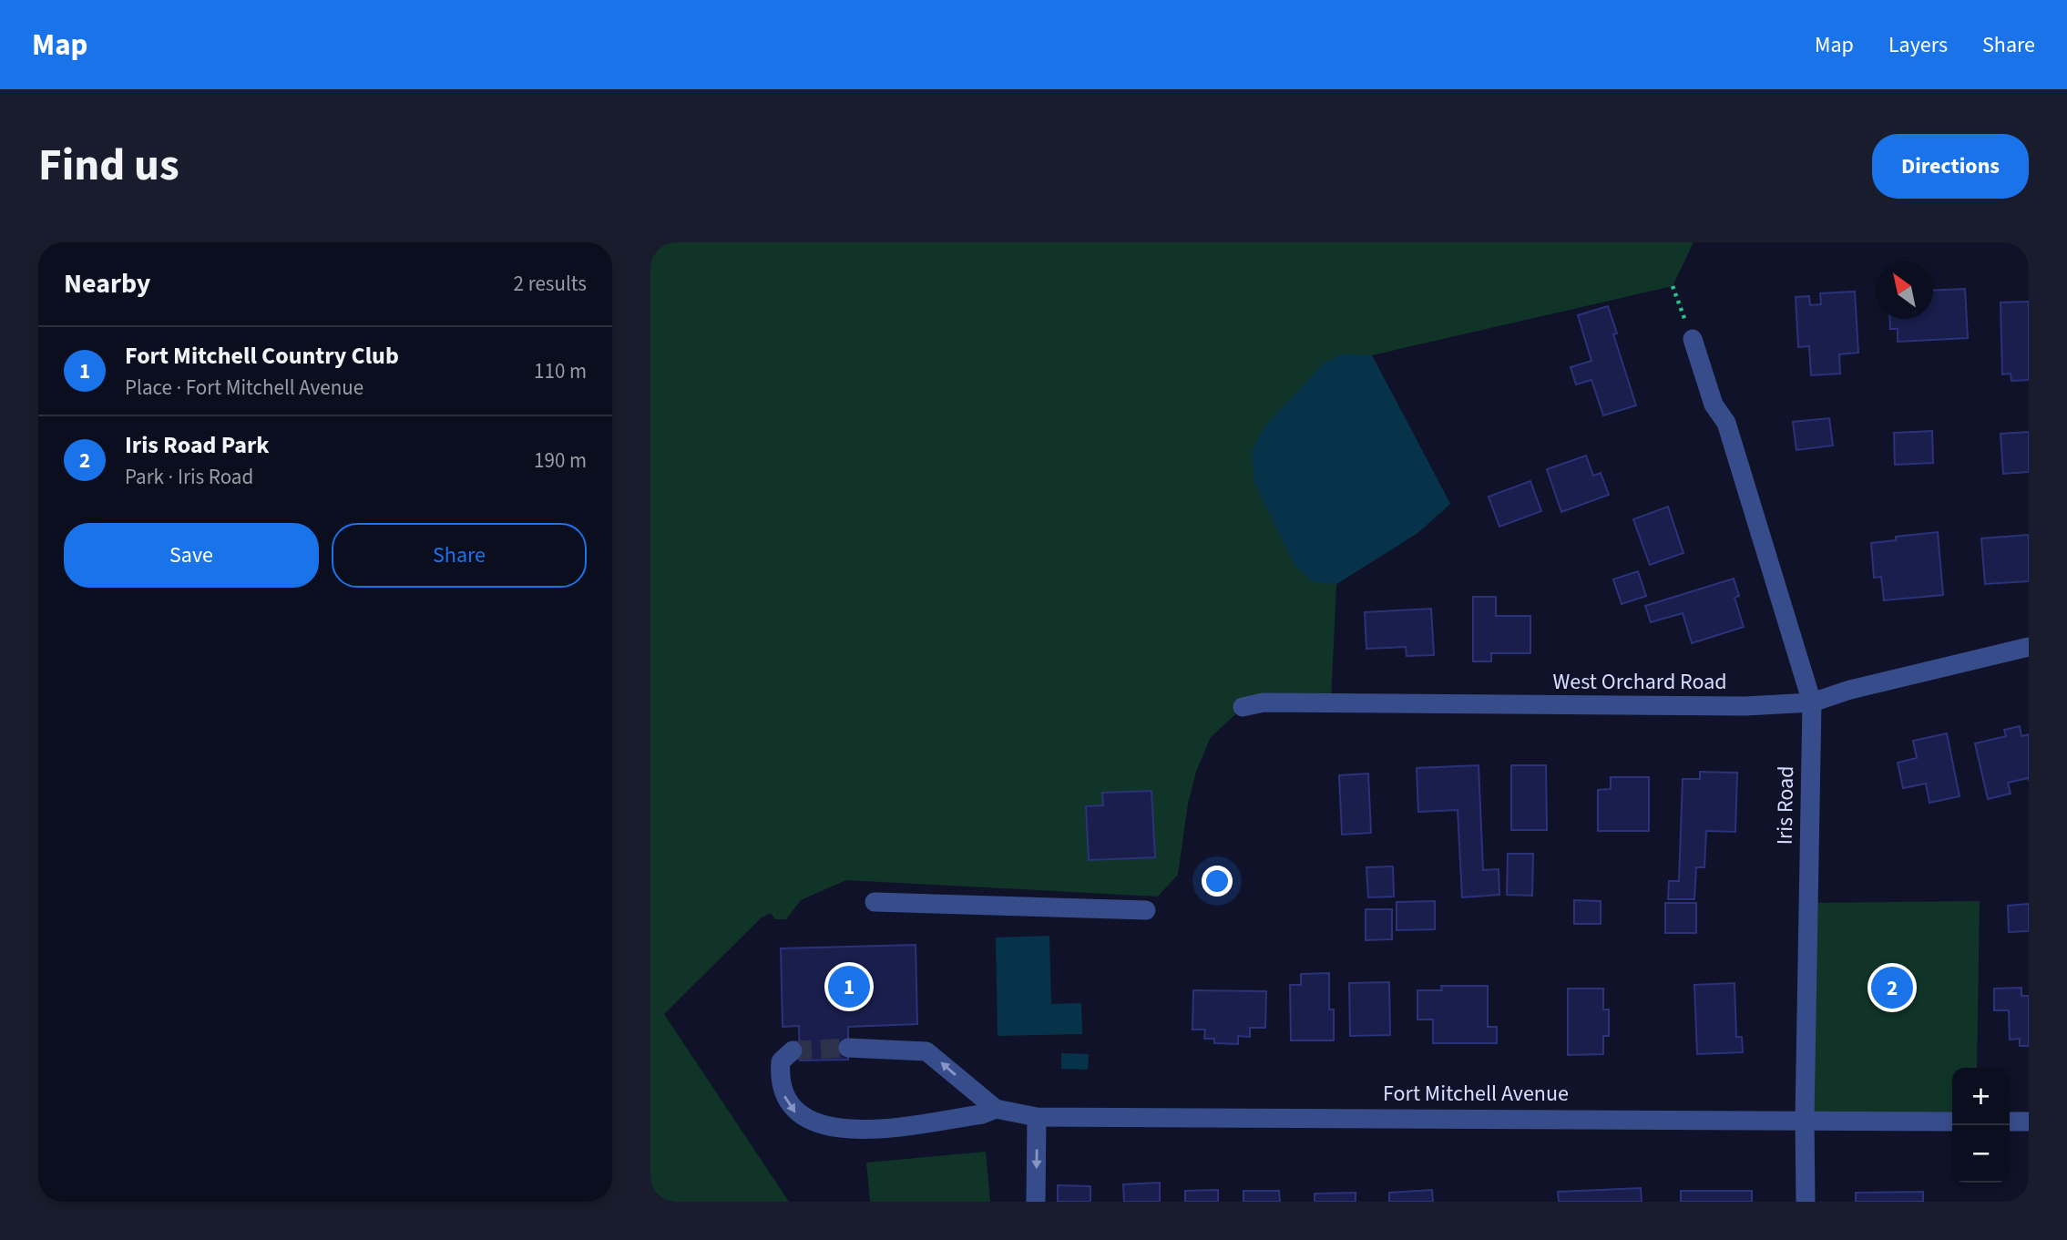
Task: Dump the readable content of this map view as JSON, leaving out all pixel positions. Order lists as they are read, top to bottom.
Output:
{
  "streets": {
    "street": ["West Orchard Road", "Iris Road", "Fort Mitchell Avenue"]
  },
  "crossings": [
    ["West Orchard Road", "Iris Road"],
    ["Iris Road", "Fort Mitchell Avenue"]
  ],
  "north": "top left",
  "page": {
    "header": "Map",
    "nav": ["Map", "Layers", "Share"],
    "title": "Find us",
    "buttons": [
      "Directions",
      ["Save", "Share"]
    ],
    "heading": ["Nearby", "2 results"],
    "list": [
      {
        "mark": "1",
        "name": "Fort Mitchell Country Club",
        "note": "Place · Fort Mitchell Avenue",
        "value": "110 m"
      },
      {
        "mark": "2",
        "name": "Iris Road Park",
        "note": "Park · Iris Road",
        "value": "190 m"
      }
    ],
    "pins": ["1", "2"],
    "map_buttons": ["+", "−"]
  }
}
